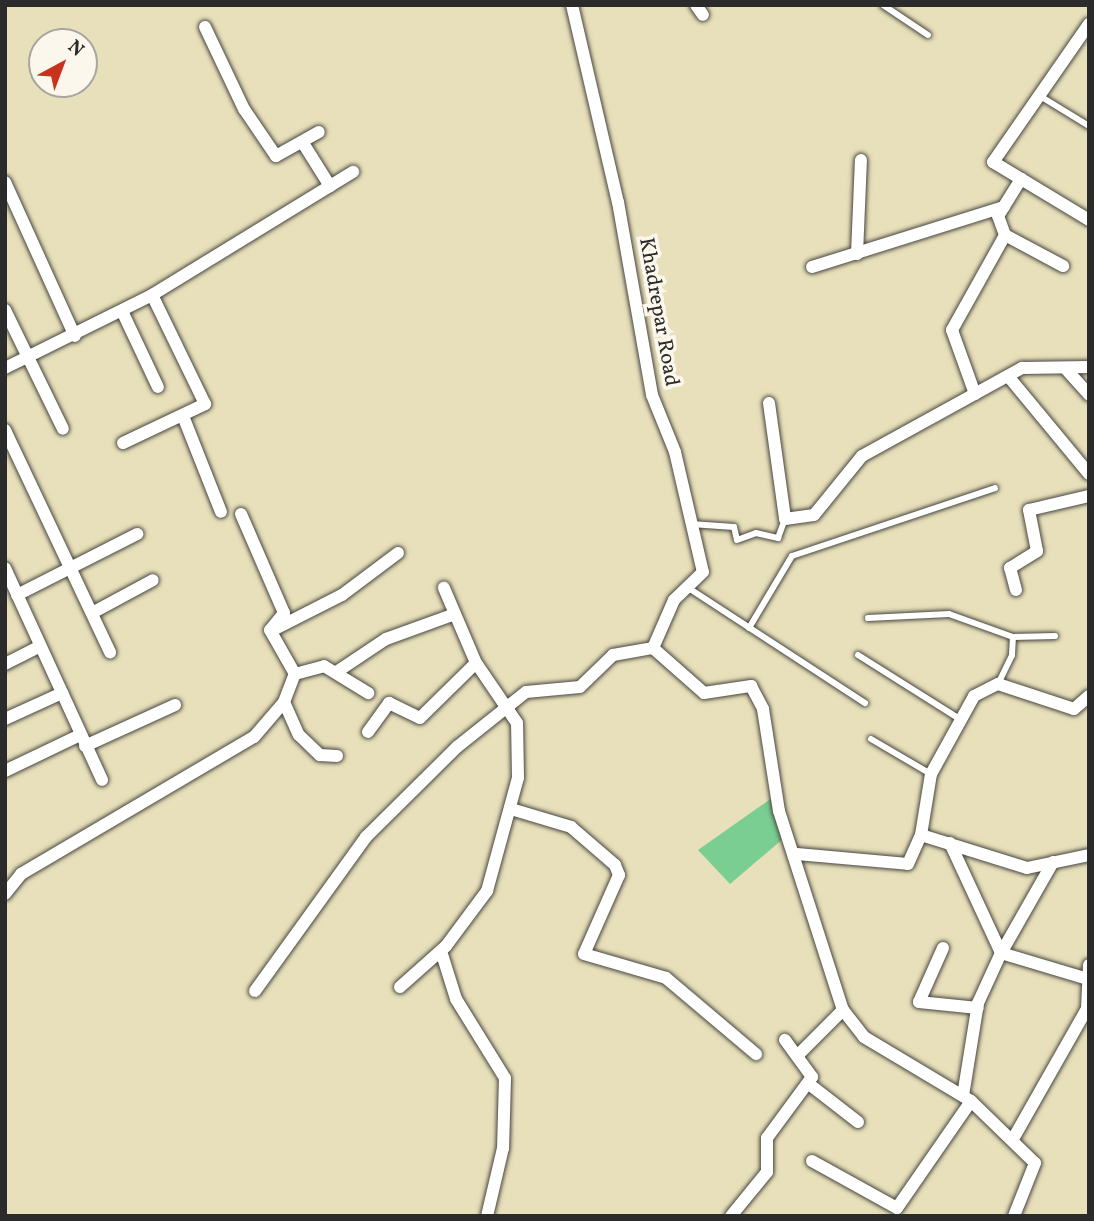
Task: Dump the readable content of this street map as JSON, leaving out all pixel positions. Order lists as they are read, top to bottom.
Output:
{
  "streets": {
    "street": ["Khadrepar Road"]
  },
  "north": "top right"
}
